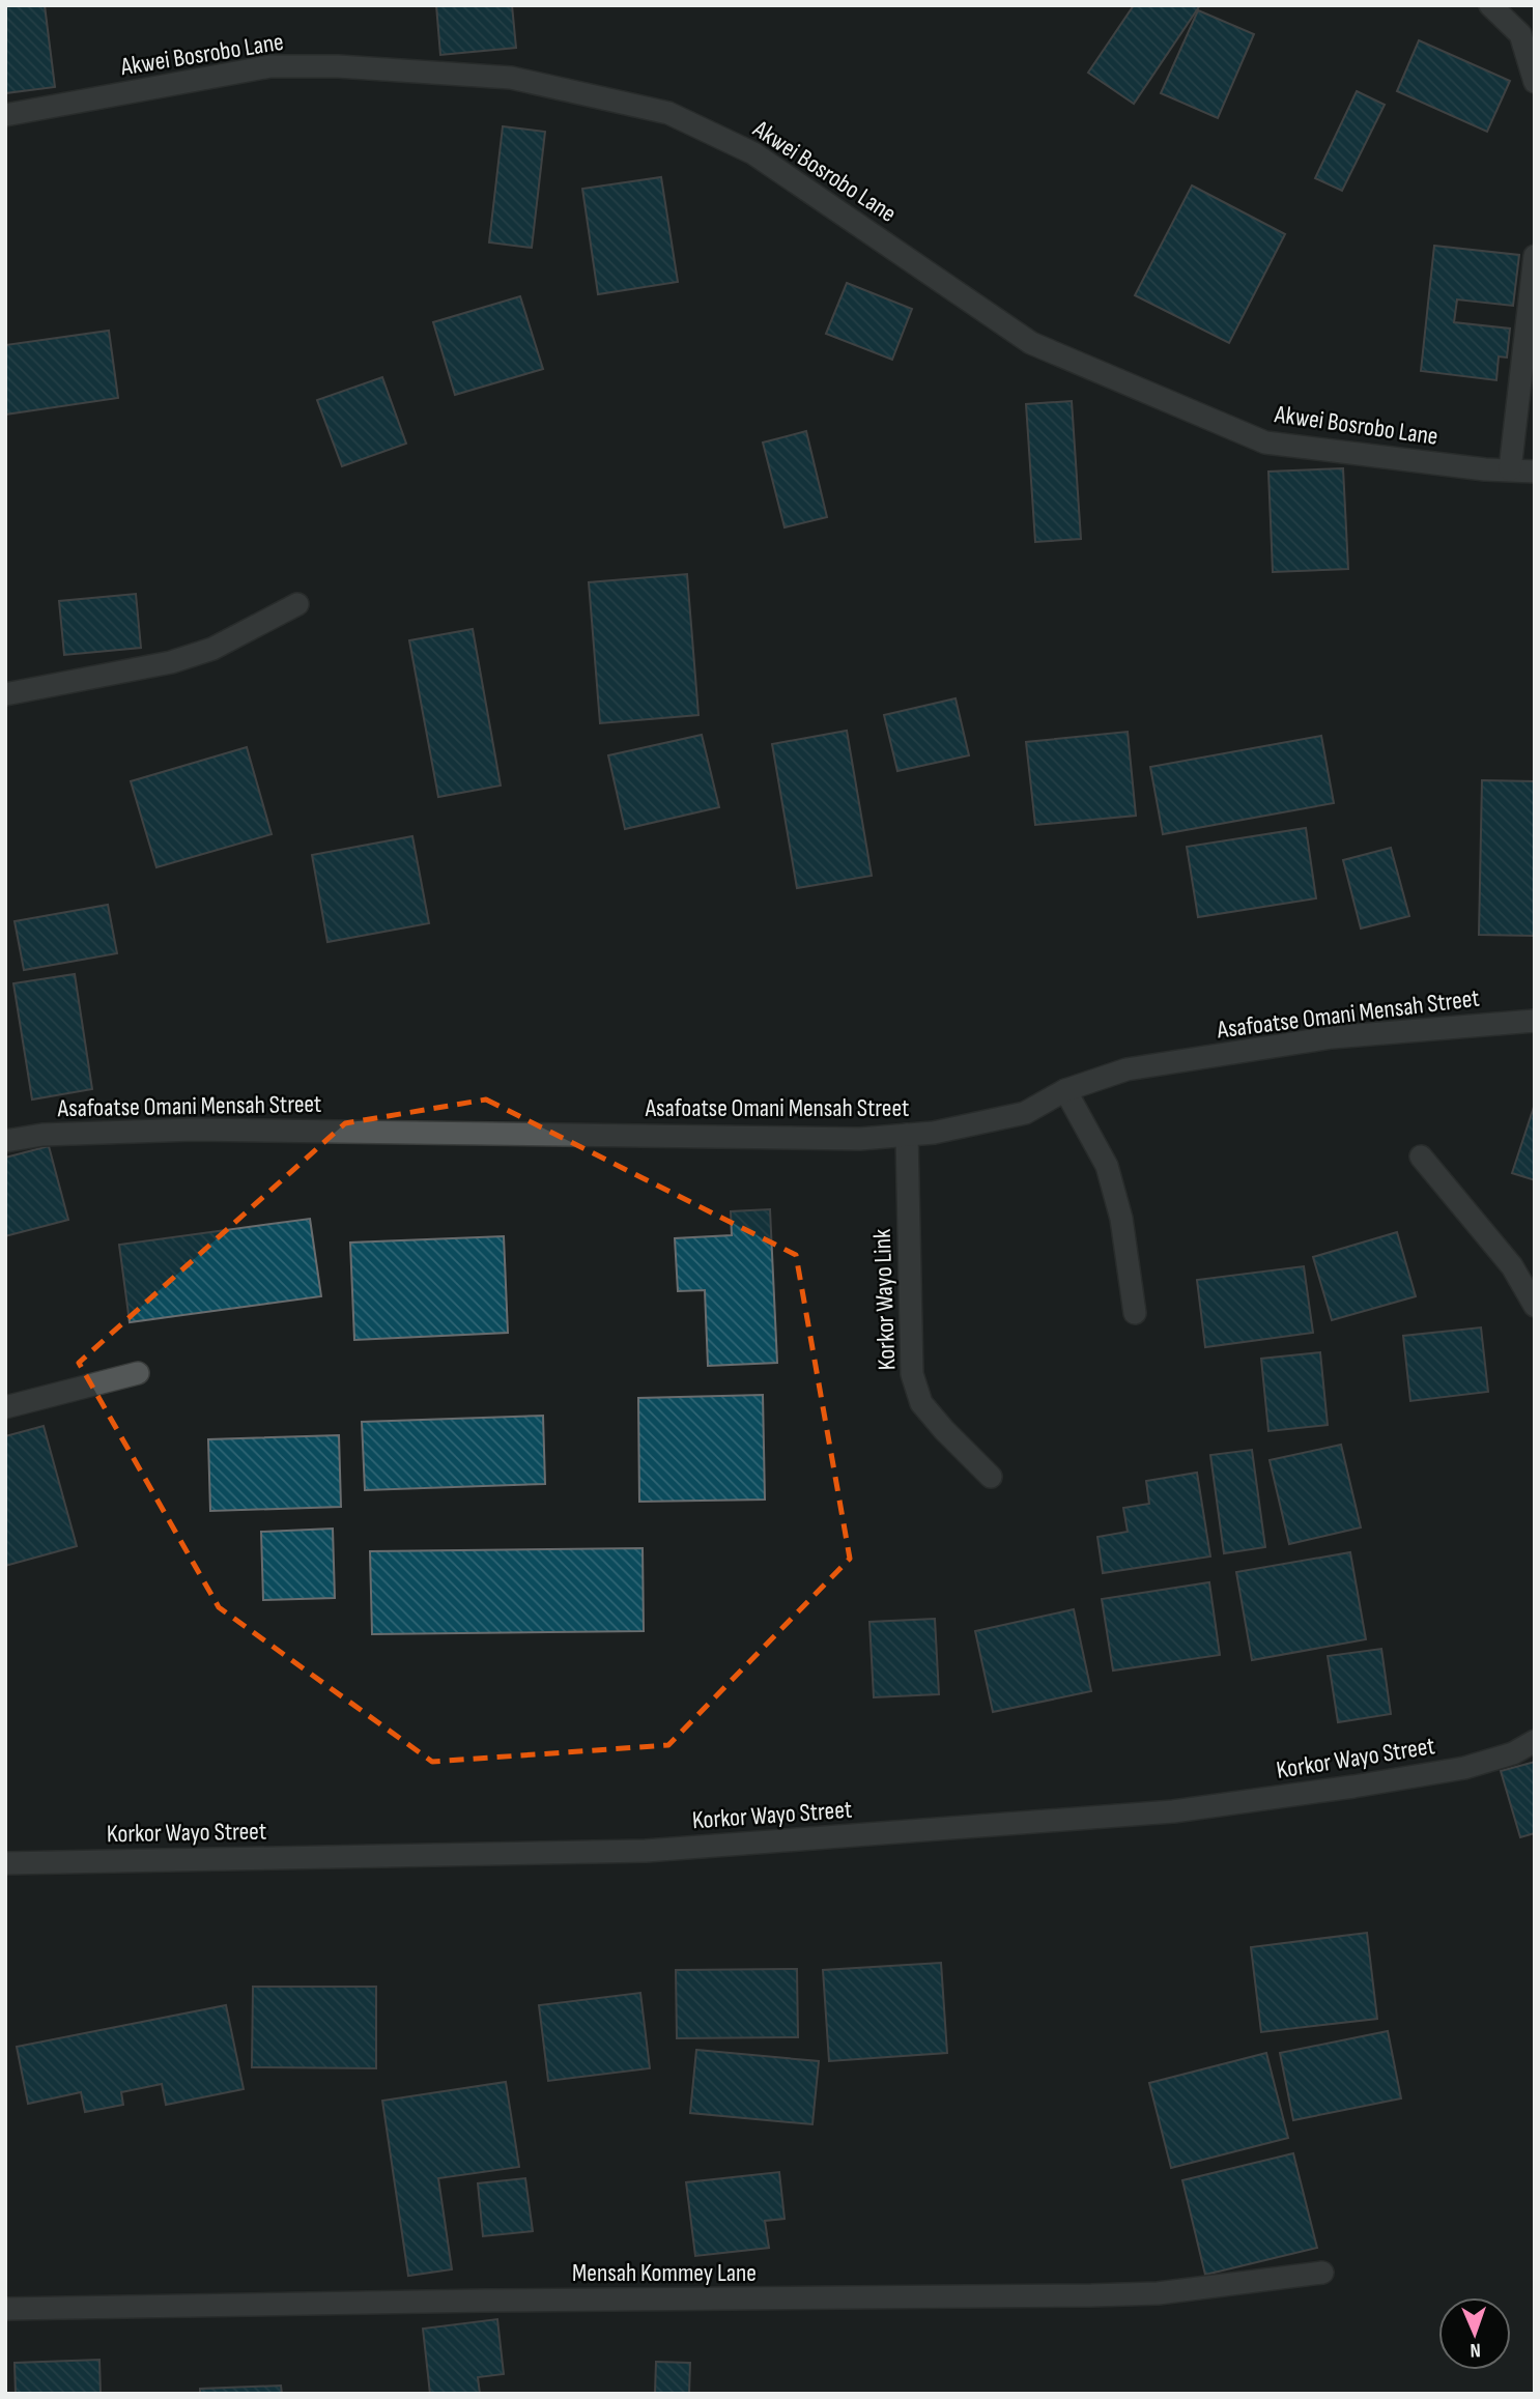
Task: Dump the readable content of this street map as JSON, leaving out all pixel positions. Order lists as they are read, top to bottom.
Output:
{
  "streets": {
    "street": [
      "Akwei Bosrobo Lane",
      "Asafoatse Omani Mensah Street",
      "Korkor Wayo Link",
      "Korkor Wayo Street",
      "Mensah Kommey Lane"
    ]
  },
  "crossings": [
    ["Asafoatse Omani Mensah Street", "Korkor Wayo Link"]
  ],
  "north": "bottom"
}
